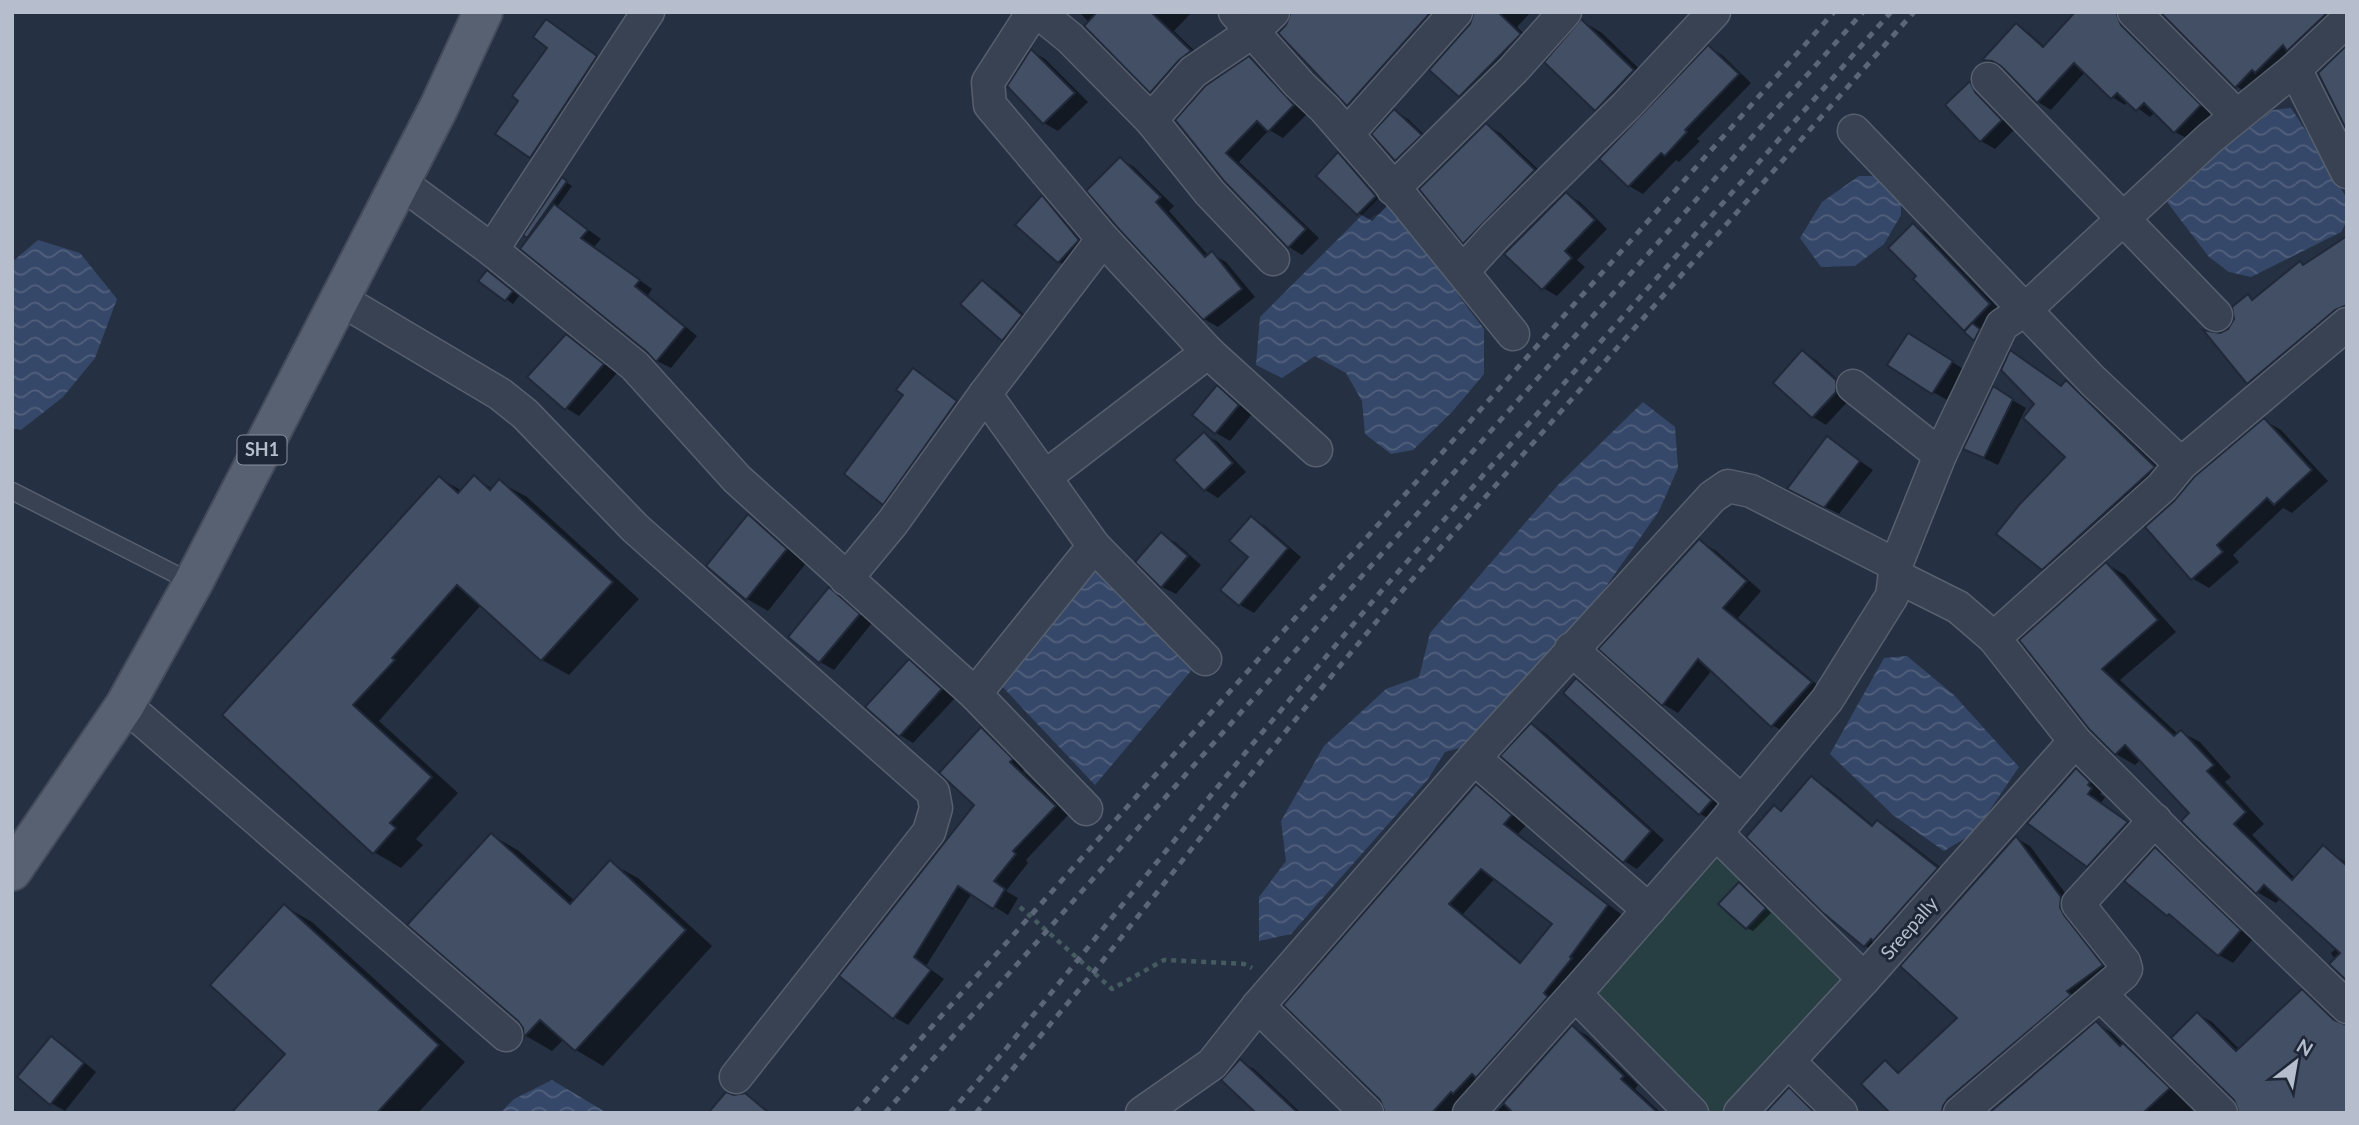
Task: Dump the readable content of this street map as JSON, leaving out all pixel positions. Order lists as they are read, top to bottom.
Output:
{
  "streets": {
    "main road": ["SH1"],
    "street": ["Sreepally"]
  },
  "north": "top right"
}
